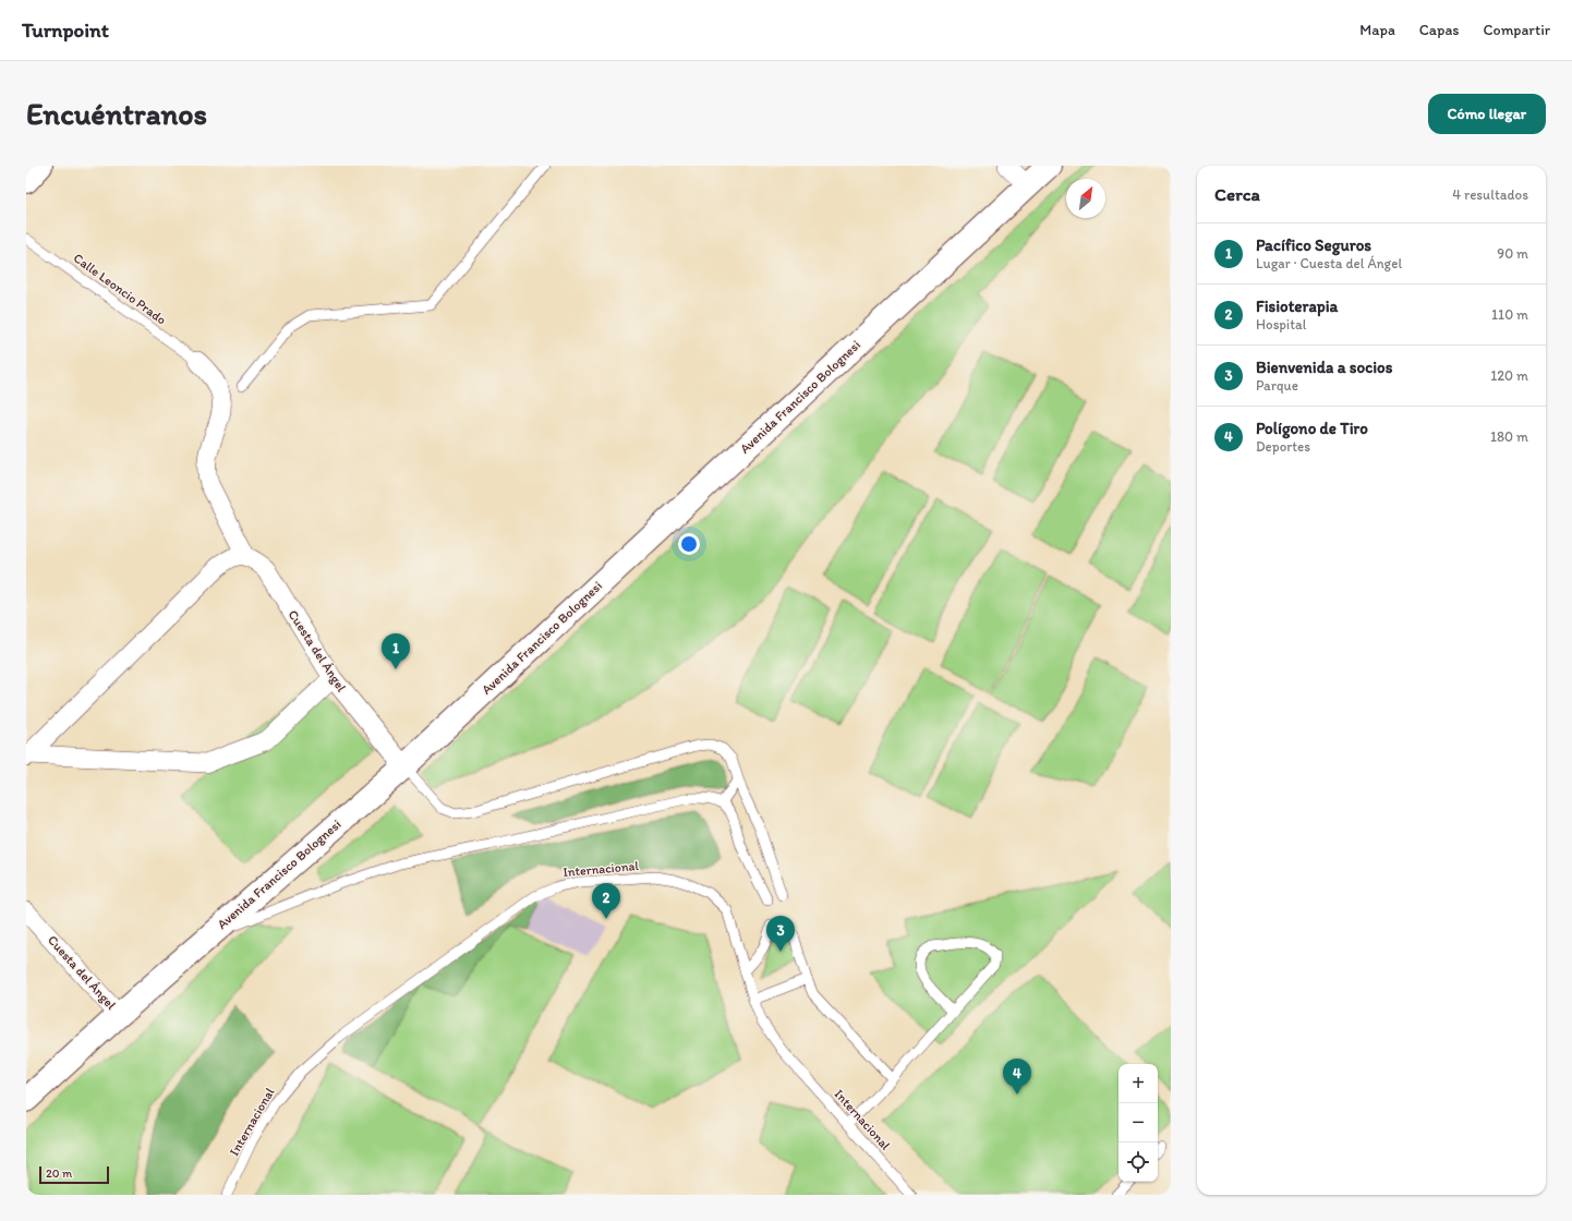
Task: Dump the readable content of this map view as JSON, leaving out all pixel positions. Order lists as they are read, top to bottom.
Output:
{
  "streets": {
    "street": ["Avenida Francisco Bolognesi", "Cuesta del Ángel"],
    "lane": ["Calle Leoncio Prado", "Internacional"]
  },
  "crossings": [
    ["Avenida Francisco Bolognesi", "Cuesta del Ángel"]
  ],
  "scale_bar": "20 m",
  "north": "top right",
  "page": {
    "header": "Turnpoint",
    "nav": ["Mapa", "Capas", "Compartir"],
    "buttons": "Cómo llegar",
    "title": "Encuéntranos",
    "heading": ["Cerca", "4 resultados"],
    "list": [
      {
        "mark": "1",
        "name": "Pacífico Seguros",
        "note": "Lugar · Cuesta del Ángel",
        "value": "90 m"
      },
      {
        "mark": "2",
        "name": "Fisioterapia",
        "note": "Hospital",
        "value": "110 m"
      },
      {
        "mark": "3",
        "name": "Bienvenida a socios",
        "note": "Parque",
        "value": "120 m"
      },
      {
        "mark": "4",
        "name": "Polígono de Tiro",
        "note": "Deportes",
        "value": "180 m"
      }
    ],
    "pins": [
      "1",
      "2",
      "3",
      "4"
    ],
    "map_buttons": ["+", "−"],
    "scale": "20 m"
  }
}
